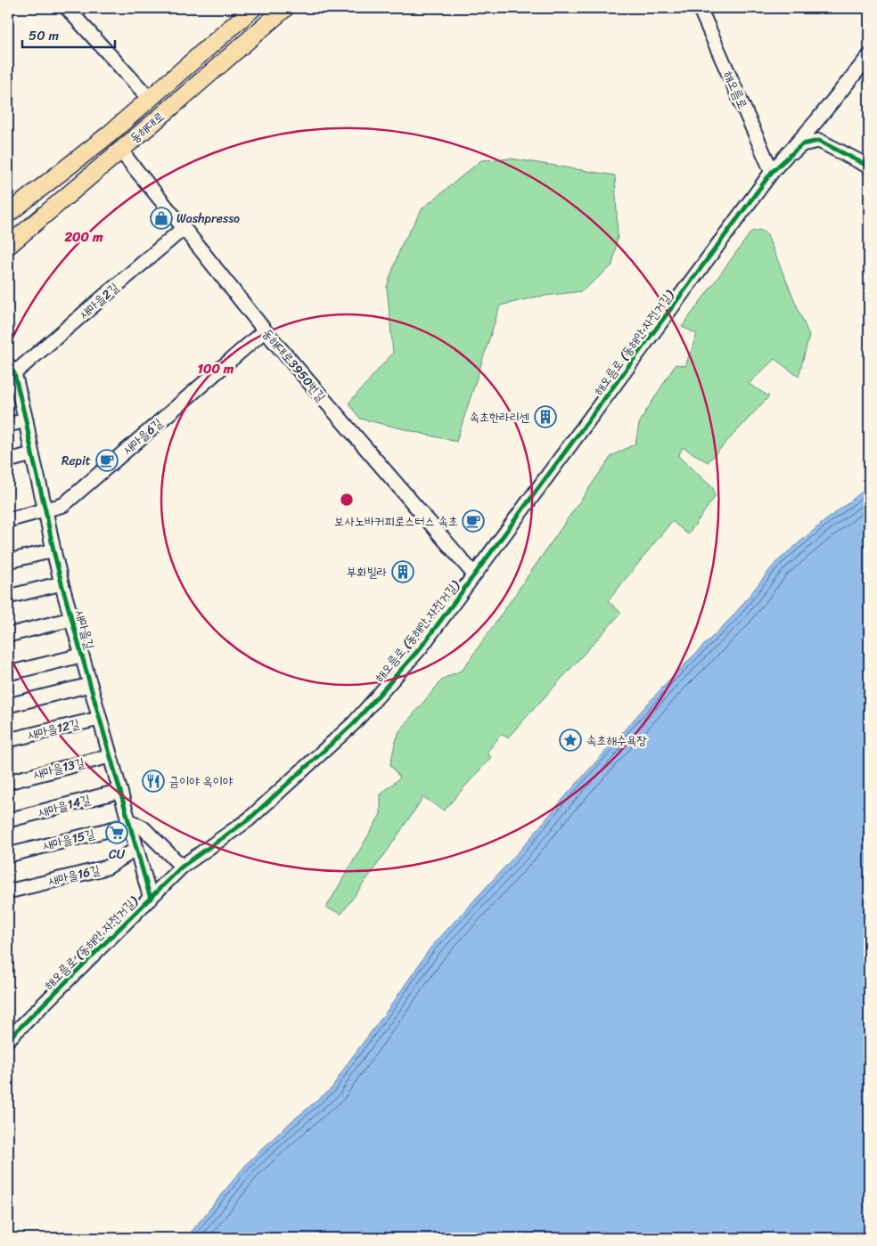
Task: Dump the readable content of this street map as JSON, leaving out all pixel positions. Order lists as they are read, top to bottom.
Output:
{
  "streets": {
    "main road": ["동해대로"],
    "street": [
      "해오름로",
      "새마을2길",
      "해오름로 (동해안 자전거길)",
      "동해대로3950번길",
      "새마을6길",
      "새마을길",
      "새마을12길",
      "새마을13길",
      "새마을14길",
      "새마을15길",
      "새마을16길"
    ]
  },
  "crossings": [
    ["해오름로", "해오름로 (동해안 자전거길)"],
    ["동해대로", "동해대로3950번길"],
    ["새마을2길", "동해대로3950번길"],
    ["새마을2길", "새마을길"],
    ["해오름로 (동해안 자전거길)", "동해대로3950번길"],
    ["해오름로 (동해안 자전거길)", "새마을길"],
    ["동해대로3950번길", "새마을6길"],
    ["새마을6길", "새마을길"],
    ["새마을길", "새마을12길"],
    ["새마을길", "새마을13길"],
    ["새마을길", "새마을14길"],
    ["새마을길", "새마을15길"],
    ["새마을길", "새마을16길"]
  ],
  "places": {
    "shop": ["Washpresso"],
    "building": ["속초한라리센", "부화빌라"],
    "cafe": ["Repit", "보사노바커피로스터스 속초"],
    "place": ["속초해수욕장"],
    "restaurant": ["금이야 옥이야"],
    "supermarket": ["CU"]
  },
  "scale_bar": "50 m",
  "rings": ["200 m", "100 m"]
}
